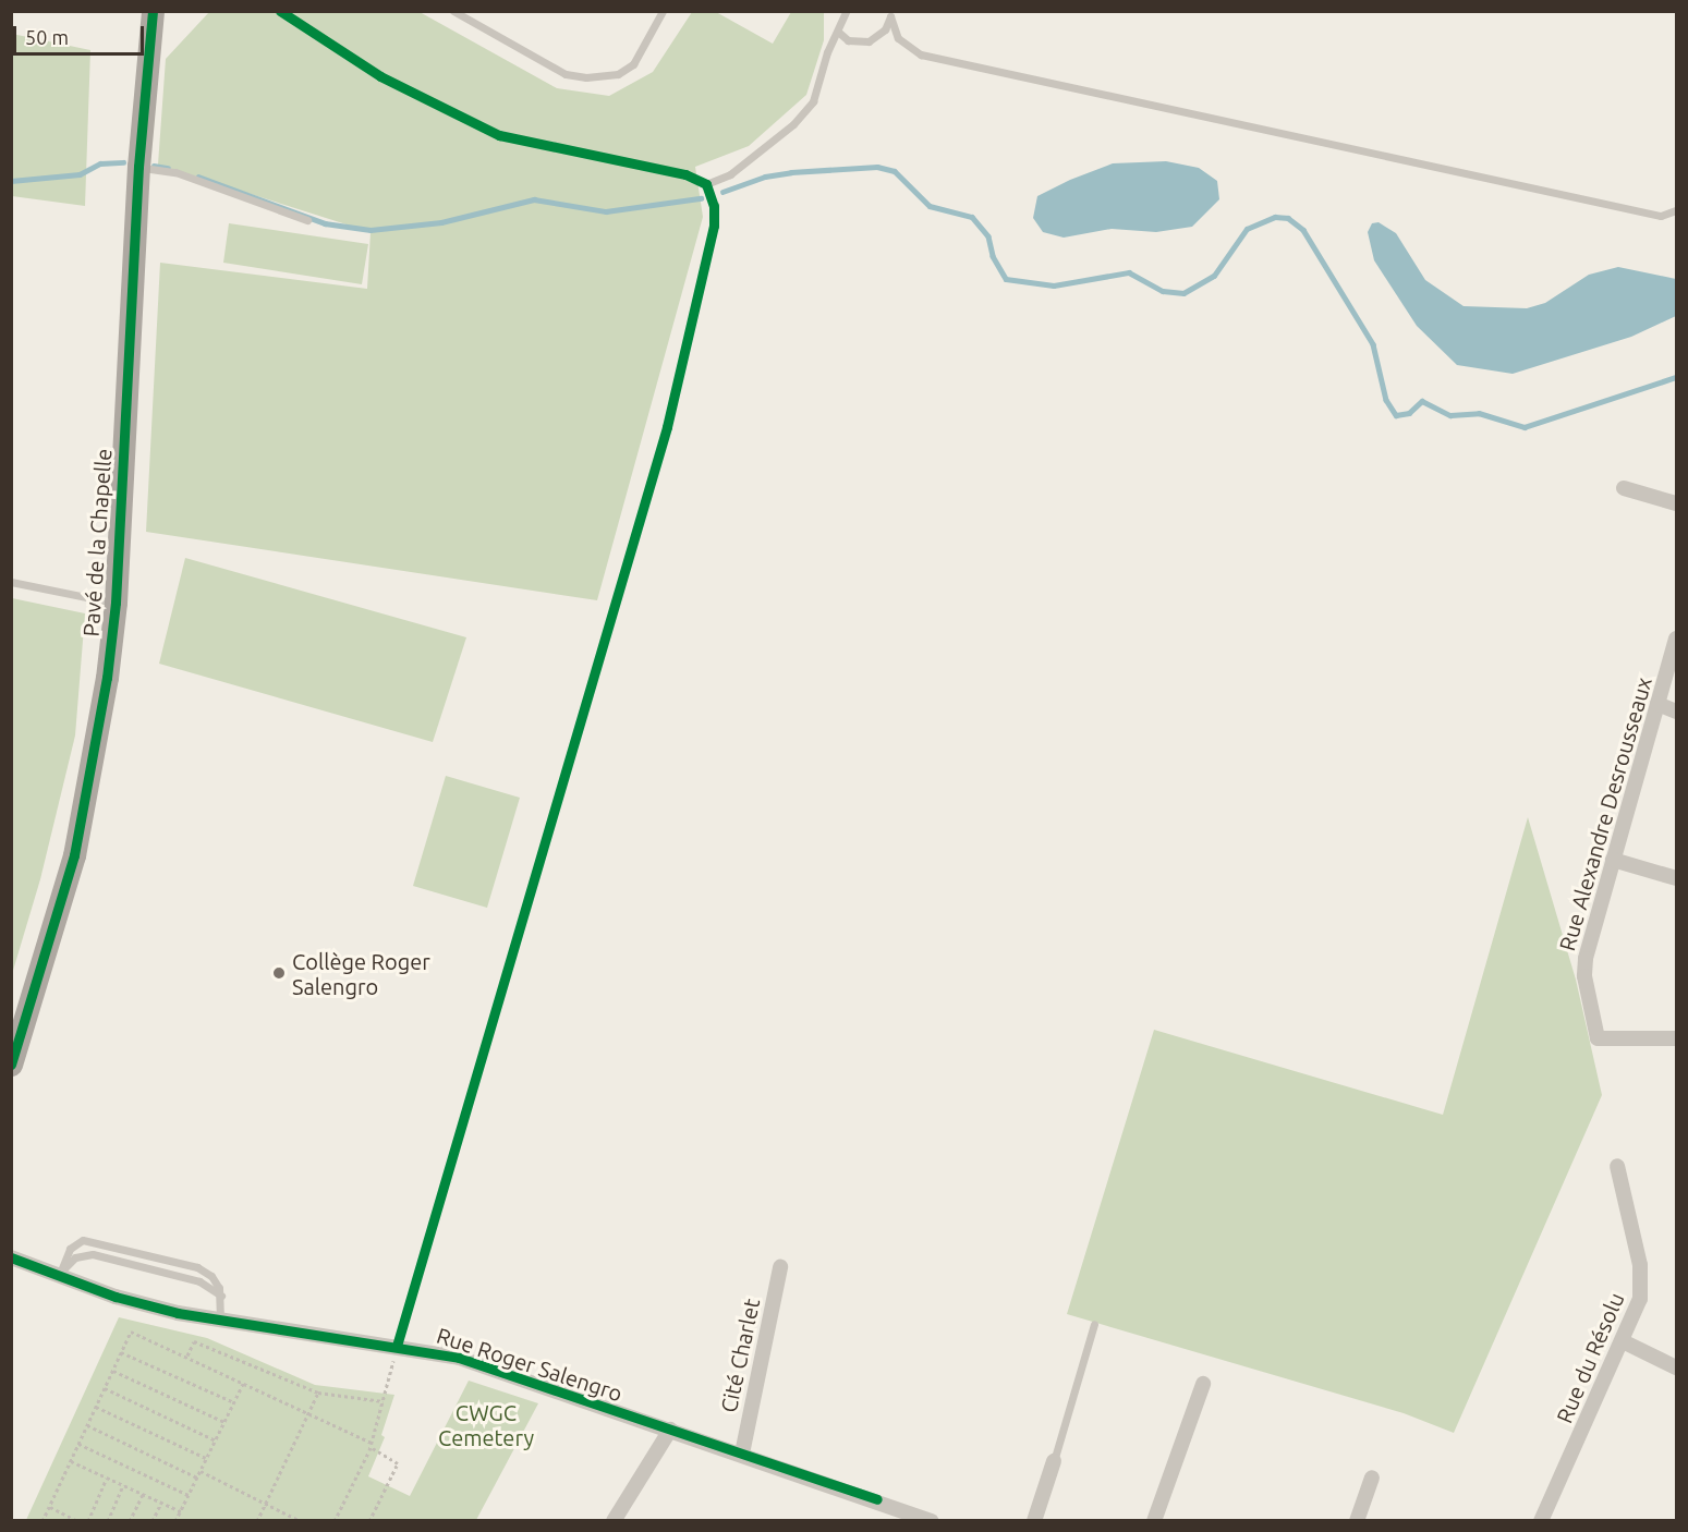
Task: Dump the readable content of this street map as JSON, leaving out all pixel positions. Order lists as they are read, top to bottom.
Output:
{
  "streets": {
    "main road": ["Pavé de la Chapelle"],
    "street": [
      "Rue Alexandre Desrousseaux",
      "Cité Charlet",
      "Rue du Résolu",
      "Rue Roger Salengro"
    ]
  },
  "crossings": [
    ["Cité Charlet", "Rue Roger Salengro"]
  ],
  "parks": ["CWGC Cemetery"],
  "places": ["Collège Roger Salengro"],
  "scale_bar": "50 m"
}
